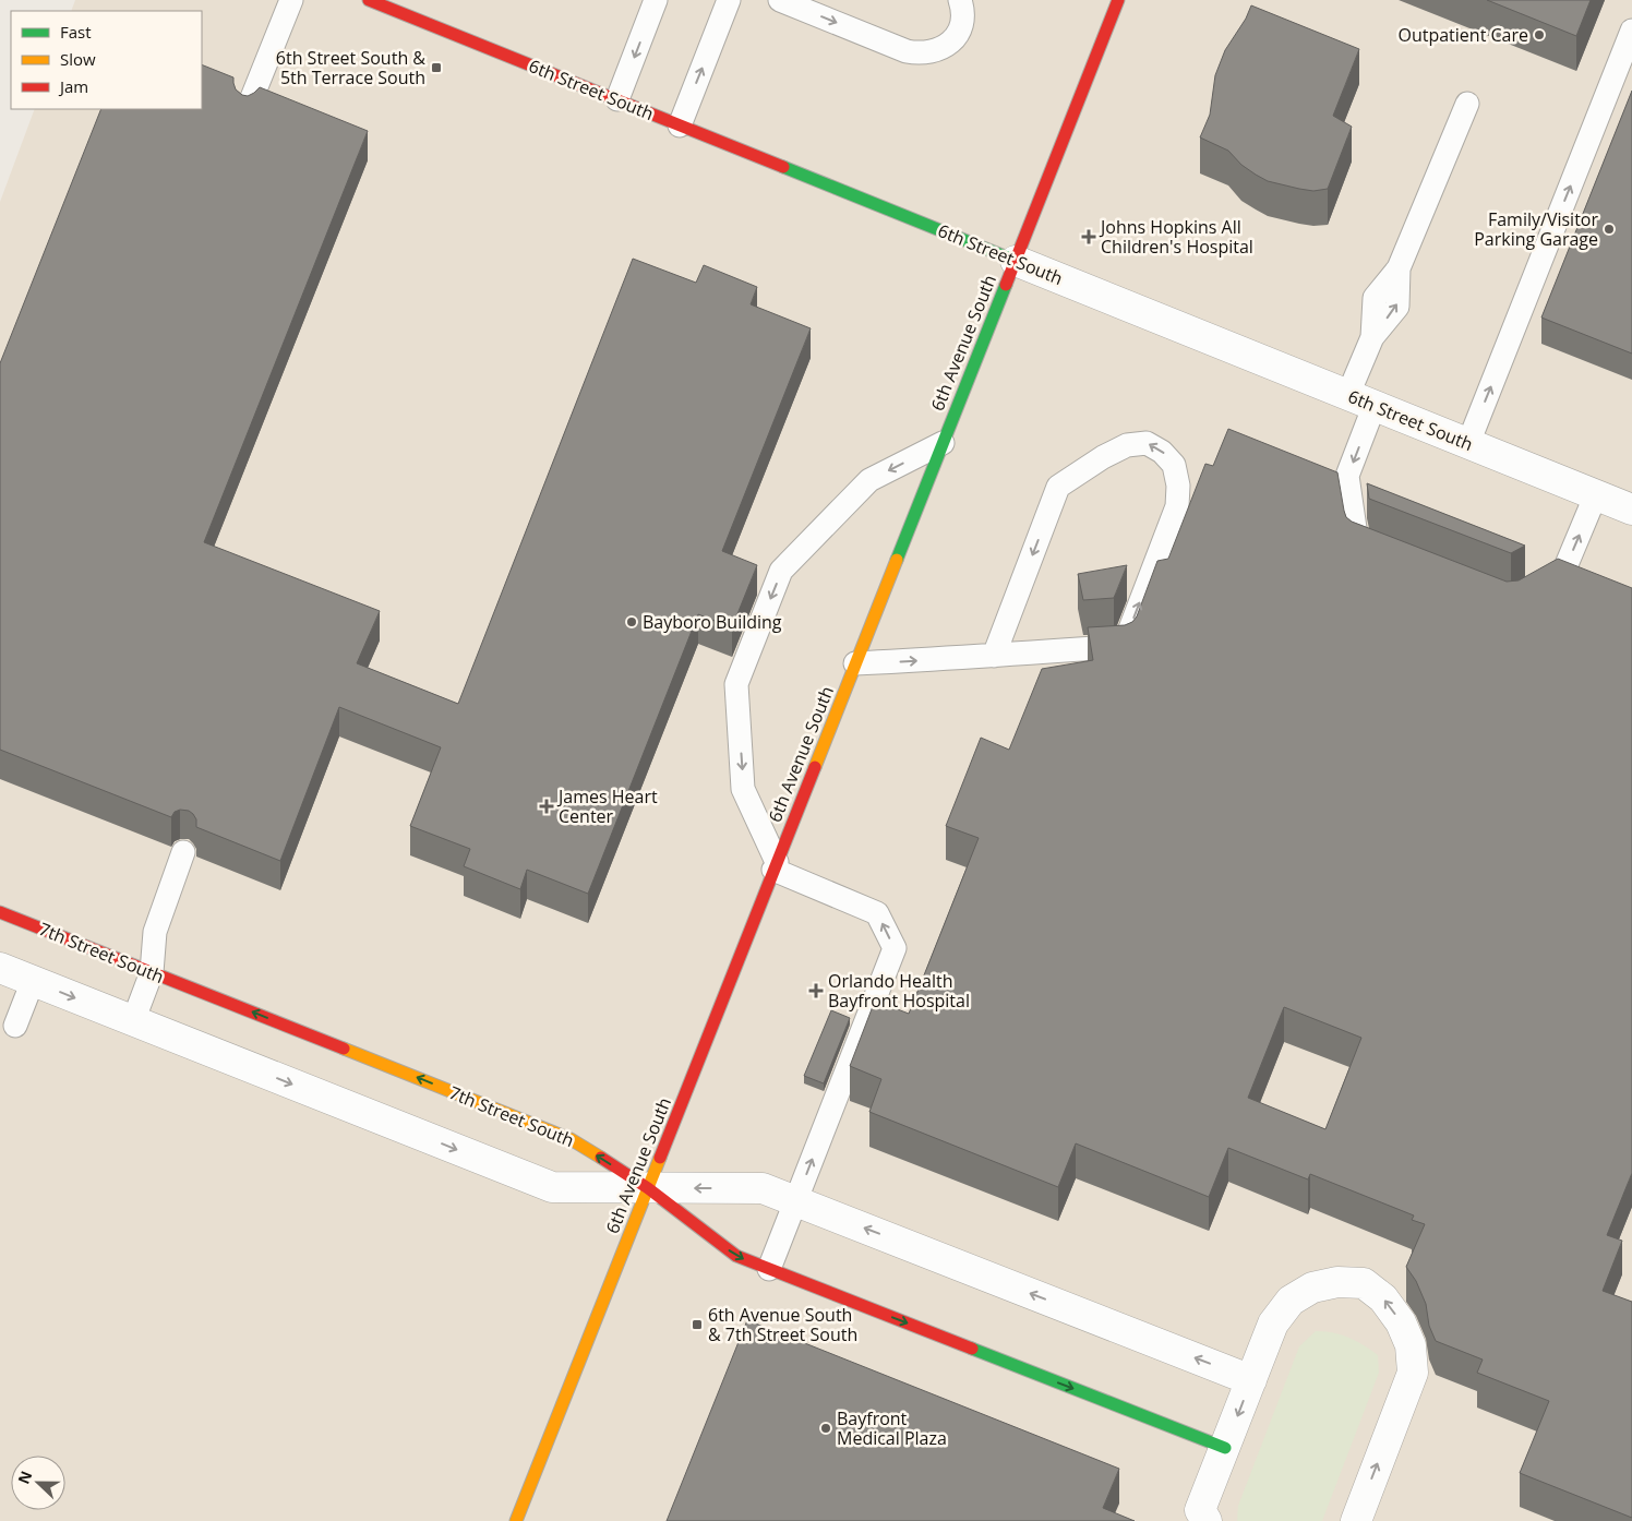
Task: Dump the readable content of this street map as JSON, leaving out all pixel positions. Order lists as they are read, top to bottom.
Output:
{
  "streets": {
    "street": ["6th Street South", "6th Avenue South", "7th Street South"]
  },
  "crossings": [
    ["6th Street South", "6th Avenue South"],
    ["6th Avenue South", "7th Street South"]
  ],
  "places": {
    "other": [
      "Outpatient Care",
      "Family/Visitor Parking Garage",
      "Bayboro Building",
      "Bayfront Medical Plaza"
    ],
    "transit": ["6th Street South & 5th Terrace South", "6th Avenue South & 7th Street South"],
    "health": ["Johns Hopkins All Children's Hospital", "James Heart Center", "Orlando Health Bayfront Hospital"]
  },
  "legend": ["Fast", "Slow", "Jam"],
  "north": "left"
}
